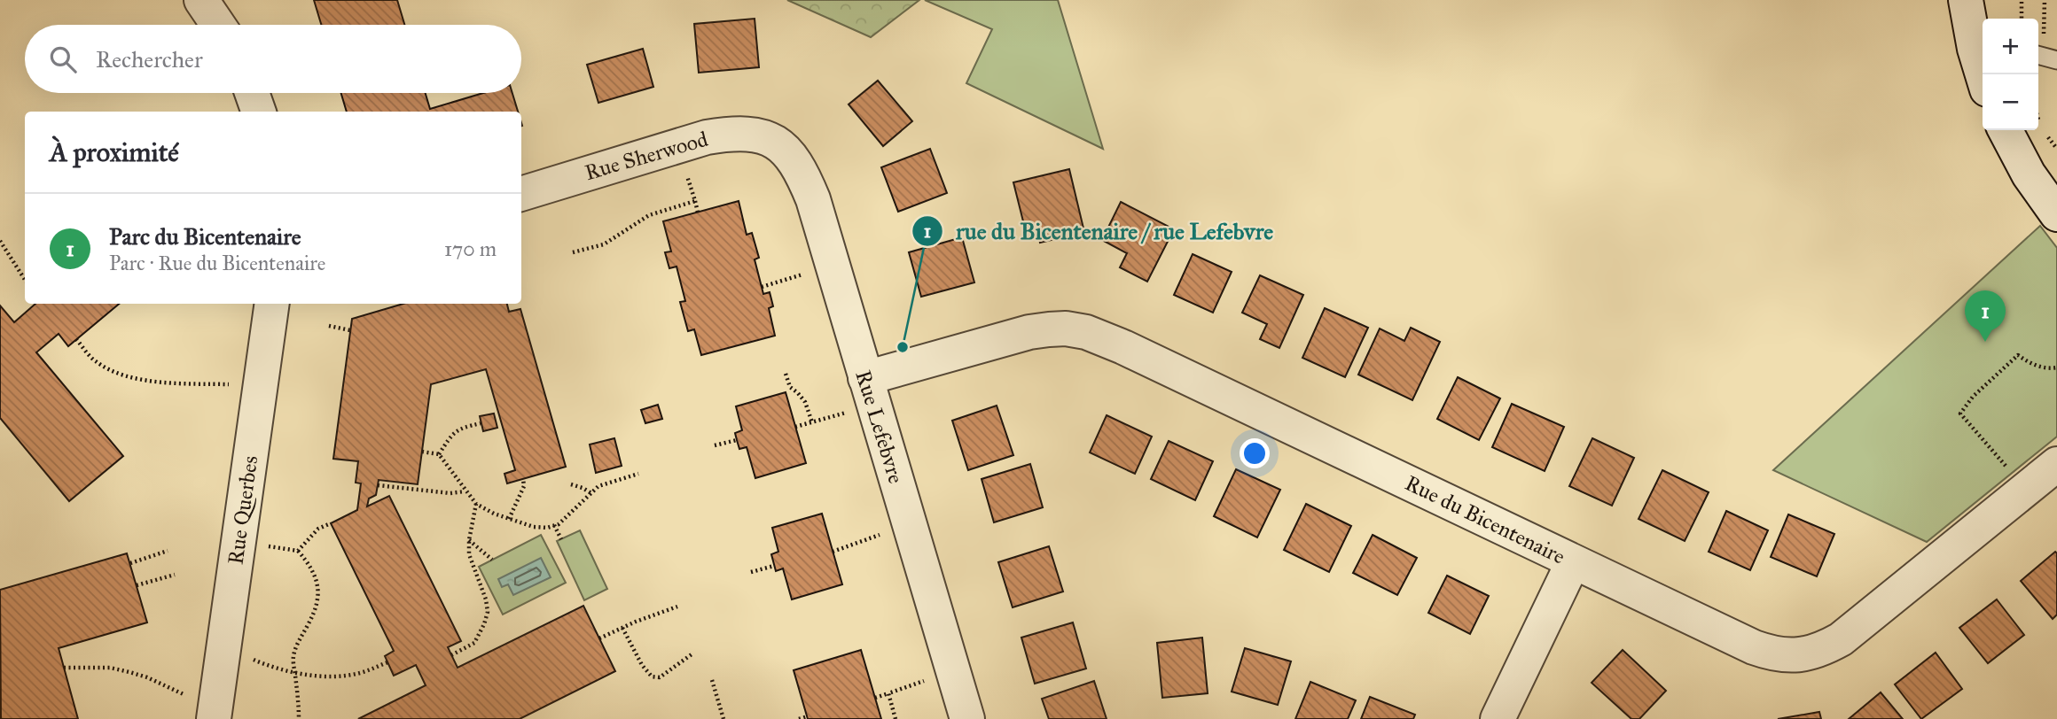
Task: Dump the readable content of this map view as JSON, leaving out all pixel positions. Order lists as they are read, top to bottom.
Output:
{
  "streets": {
    "street": [
      "Rue Sherwood",
      "Rue Lefebvre",
      "Rue Querbes",
      "Rue du Bicentenaire"
    ]
  },
  "crossings": [
    ["Rue Sherwood", "Rue Lefebvre"],
    ["Rue Lefebvre", "Rue du Bicentenaire"]
  ],
  "places": ["rue du Bicentenaire / rue Lefebvre"],
  "page": {
    "map_buttons": ["+", "−"],
    "search": "Rechercher",
    "heading": "À proximité",
    "list": [
      {
        "mark": "1",
        "name": "Parc du Bicentenaire",
        "note": "Parc · Rue du Bicentenaire",
        "value": "170 m"
      }
    ],
    "pins": "1"
  }
}
